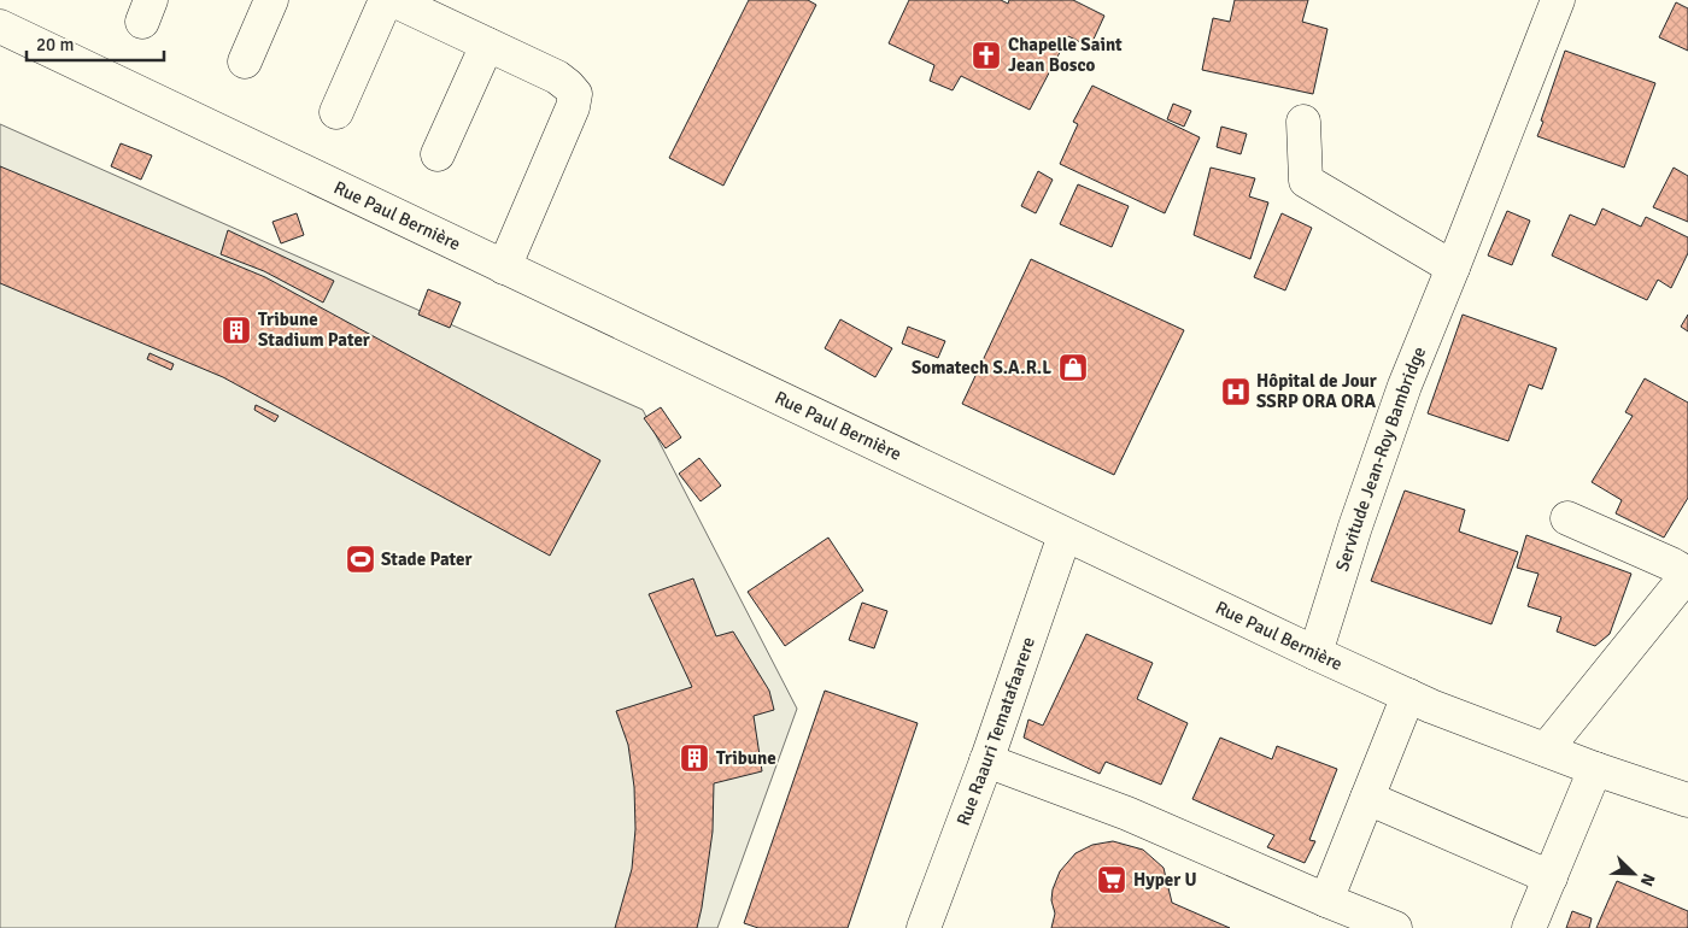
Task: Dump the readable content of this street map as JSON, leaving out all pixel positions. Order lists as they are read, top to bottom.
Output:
{
  "streets": {
    "street": ["Rue Paul Bernière", "Servitude Jean-Roy Bambridge", "Rue Raauri Tematafaarere"]
  },
  "crossings": [
    ["Rue Paul Bernière", "Servitude Jean-Roy Bambridge"],
    ["Rue Paul Bernière", "Rue Raauri Tematafaarere"]
  ],
  "places": {
    "church": ["Chapelle Saint Jean Bosco"],
    "building": ["Tribune Stadium Pater", "Tribune"],
    "shop": ["Somatech S.A.R.L"],
    "hospital": ["Hôpital de Jour SSRP ORA ORA"],
    "sports": ["Stade Pater"],
    "supermarket": ["Hyper U"]
  },
  "scale_bar": "20 m",
  "north": "bottom right"
}
